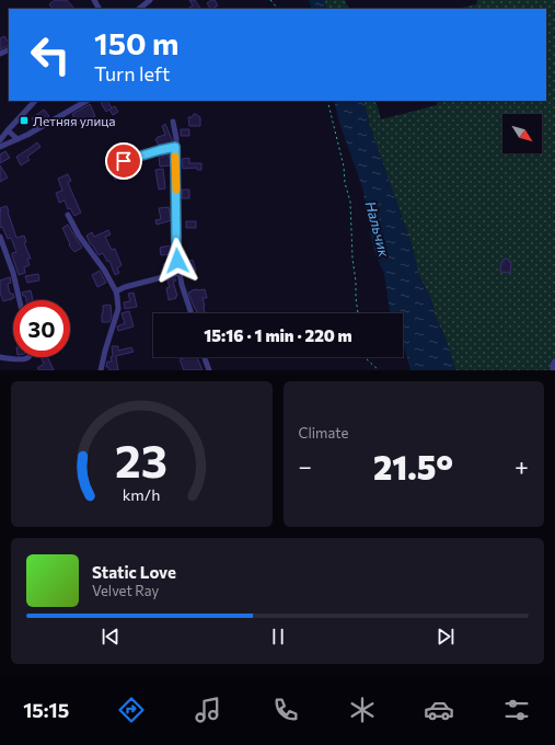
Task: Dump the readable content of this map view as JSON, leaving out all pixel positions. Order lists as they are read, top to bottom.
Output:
{
  "water": ["Нальчик"],
  "places": {
    "transit": ["Летняя улица"]
  },
  "north": "bottom right",
  "page": {
    "turn": ["150 m", "Turn left"],
    "limit": "30",
    "trip": "15:16 · 1 min · 220 m",
    "tile": "Climate",
    "heat": ["−", "21.5°", "+"],
    "song": ["Static Love", "Velvet Ray"],
    "tabs": "15:15",
    "gauge": ["23", "km/h"]
  }
}
